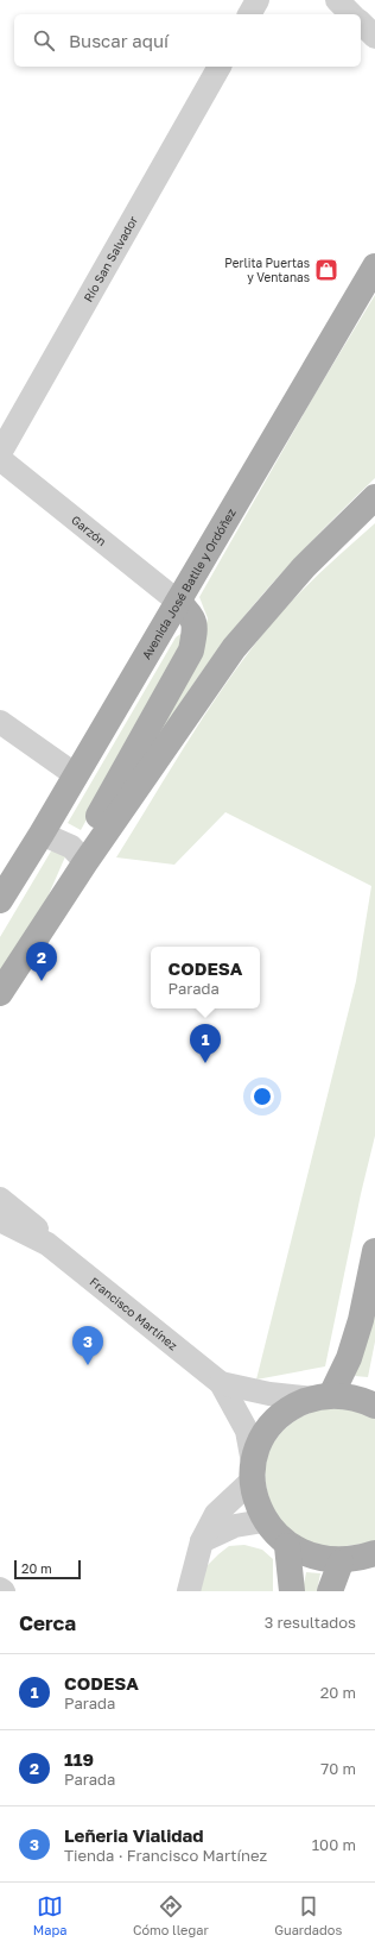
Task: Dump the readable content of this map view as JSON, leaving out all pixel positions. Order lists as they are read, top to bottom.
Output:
{
  "streets": {
    "main road": ["Avenida José Batlle y Ordóñez"],
    "street": ["Río San Salvador", "Garzón", "Francisco Martínez"]
  },
  "crossings": [
    ["Garzón", "Avenida José Batlle y Ordóñez"]
  ],
  "places": {
    "shop": ["Perlita Puertas y Ventanas"]
  },
  "scale_bar": "20 m",
  "page": {
    "search": "Buscar aquí",
    "pins": ["2", "1", "3"],
    "popup": ["CODESA", "Parada"],
    "scale": "20 m",
    "heading": ["Cerca", "3 resultados"],
    "list": [
      {
        "mark": "1",
        "name": "CODESA",
        "note": "Parada",
        "value": "20 m"
      },
      {
        "mark": "2",
        "name": "119",
        "note": "Parada",
        "value": "70 m"
      },
      {
        "mark": "3",
        "name": "Leñeria Vialidad",
        "note": "Tienda · Francisco Martínez",
        "value": "100 m"
      }
    ],
    "nav": ["Mapa", "Cómo llegar", "Guardados"]
  }
}
